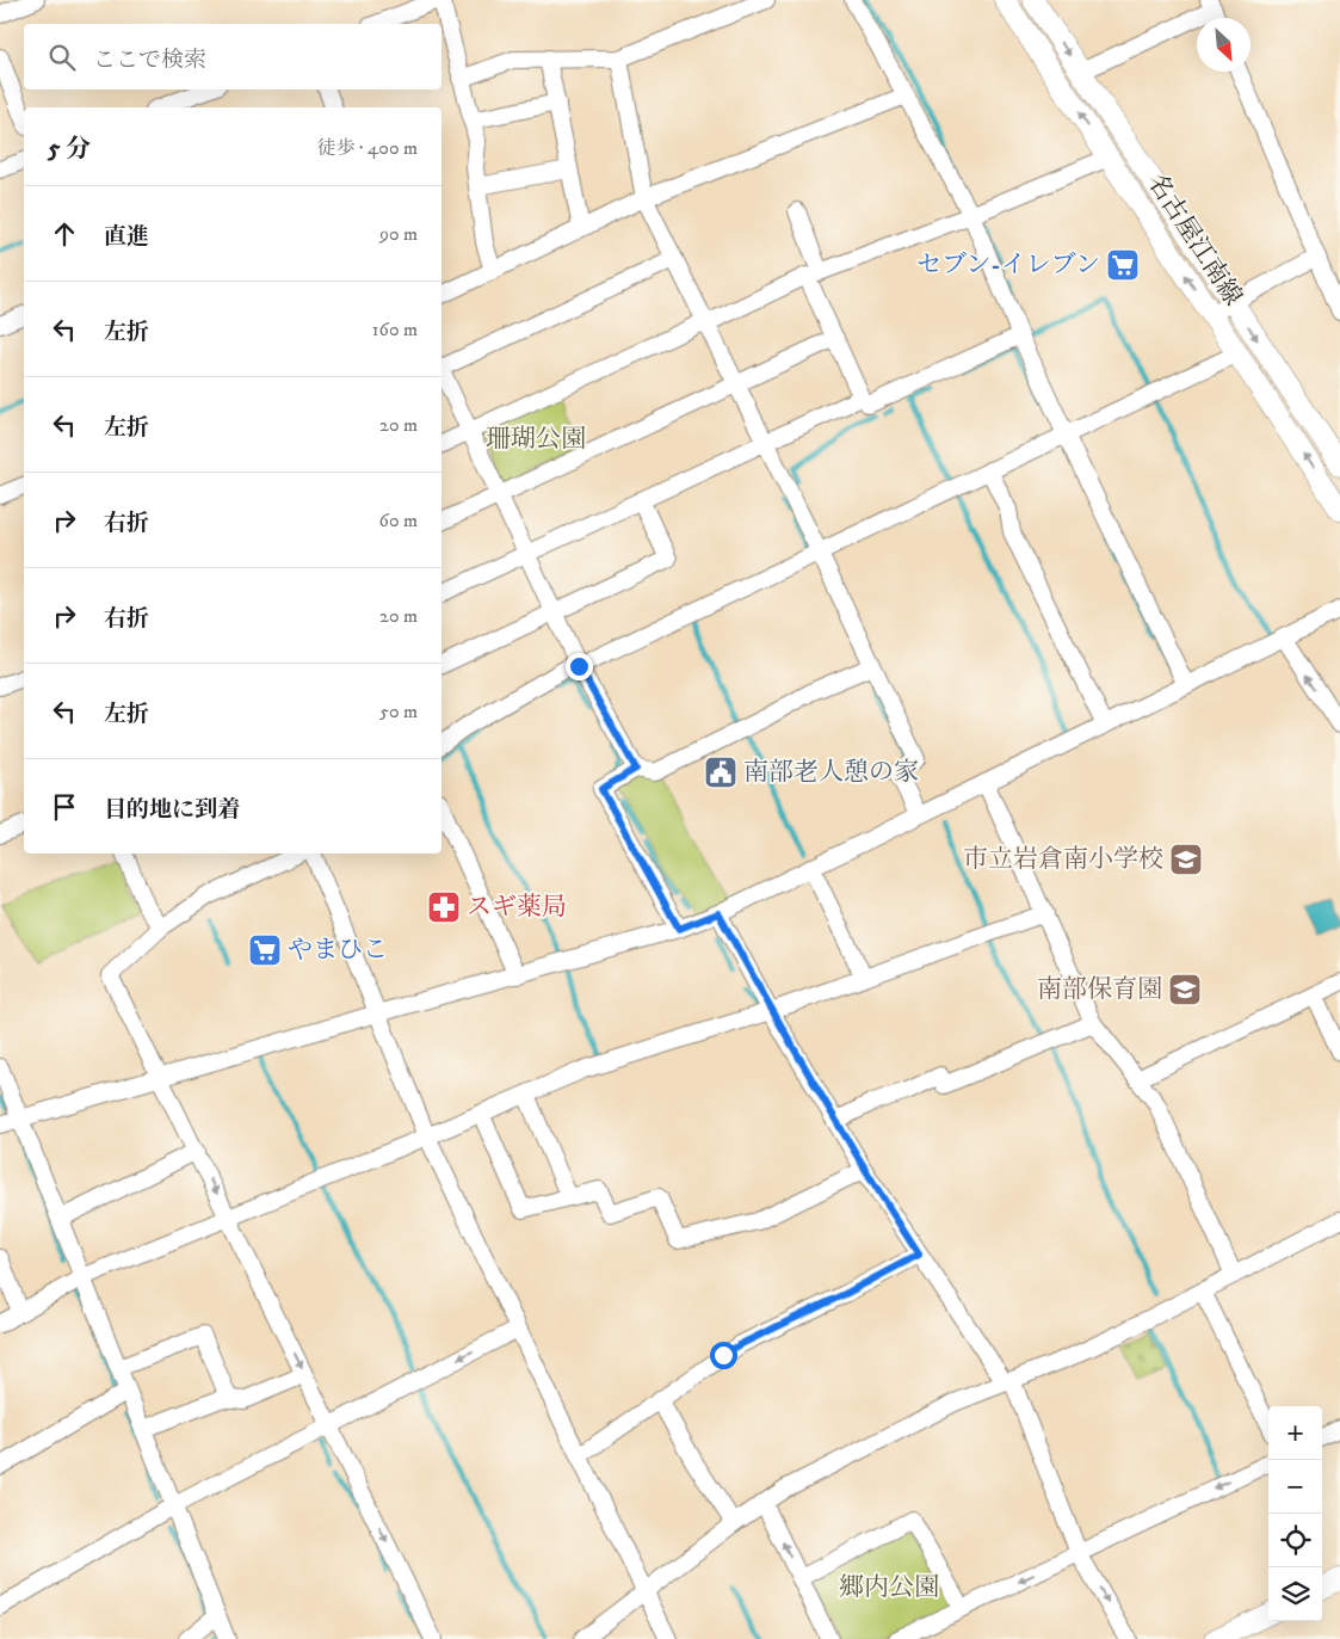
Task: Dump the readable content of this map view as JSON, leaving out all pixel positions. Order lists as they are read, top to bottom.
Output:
{
  "streets": {
    "main road": ["名古屋江南線"]
  },
  "parks": ["珊瑚公園", "郷内公園"],
  "places": {
    "supermarket": ["セブン-イレブン", "やまひこ"],
    "public building": ["南部老人憩の家"],
    "school or university": ["市立岩倉南小学校", "南部保育園"],
    "pharmacy": ["スギ薬局"]
  },
  "north": "bottom right",
  "page": {
    "search": "ここで検索",
    "heading": ["5 分", "徒歩 · 400 m"],
    "list": [
      ["直進", "90 m"],
      ["左折", "160 m"],
      ["左折", "20 m"],
      ["右折", "60 m"],
      ["右折", "20 m"],
      ["左折", "50 m"],
      "目的地に到着"
    ],
    "map_buttons": ["+", "−"]
  }
}
